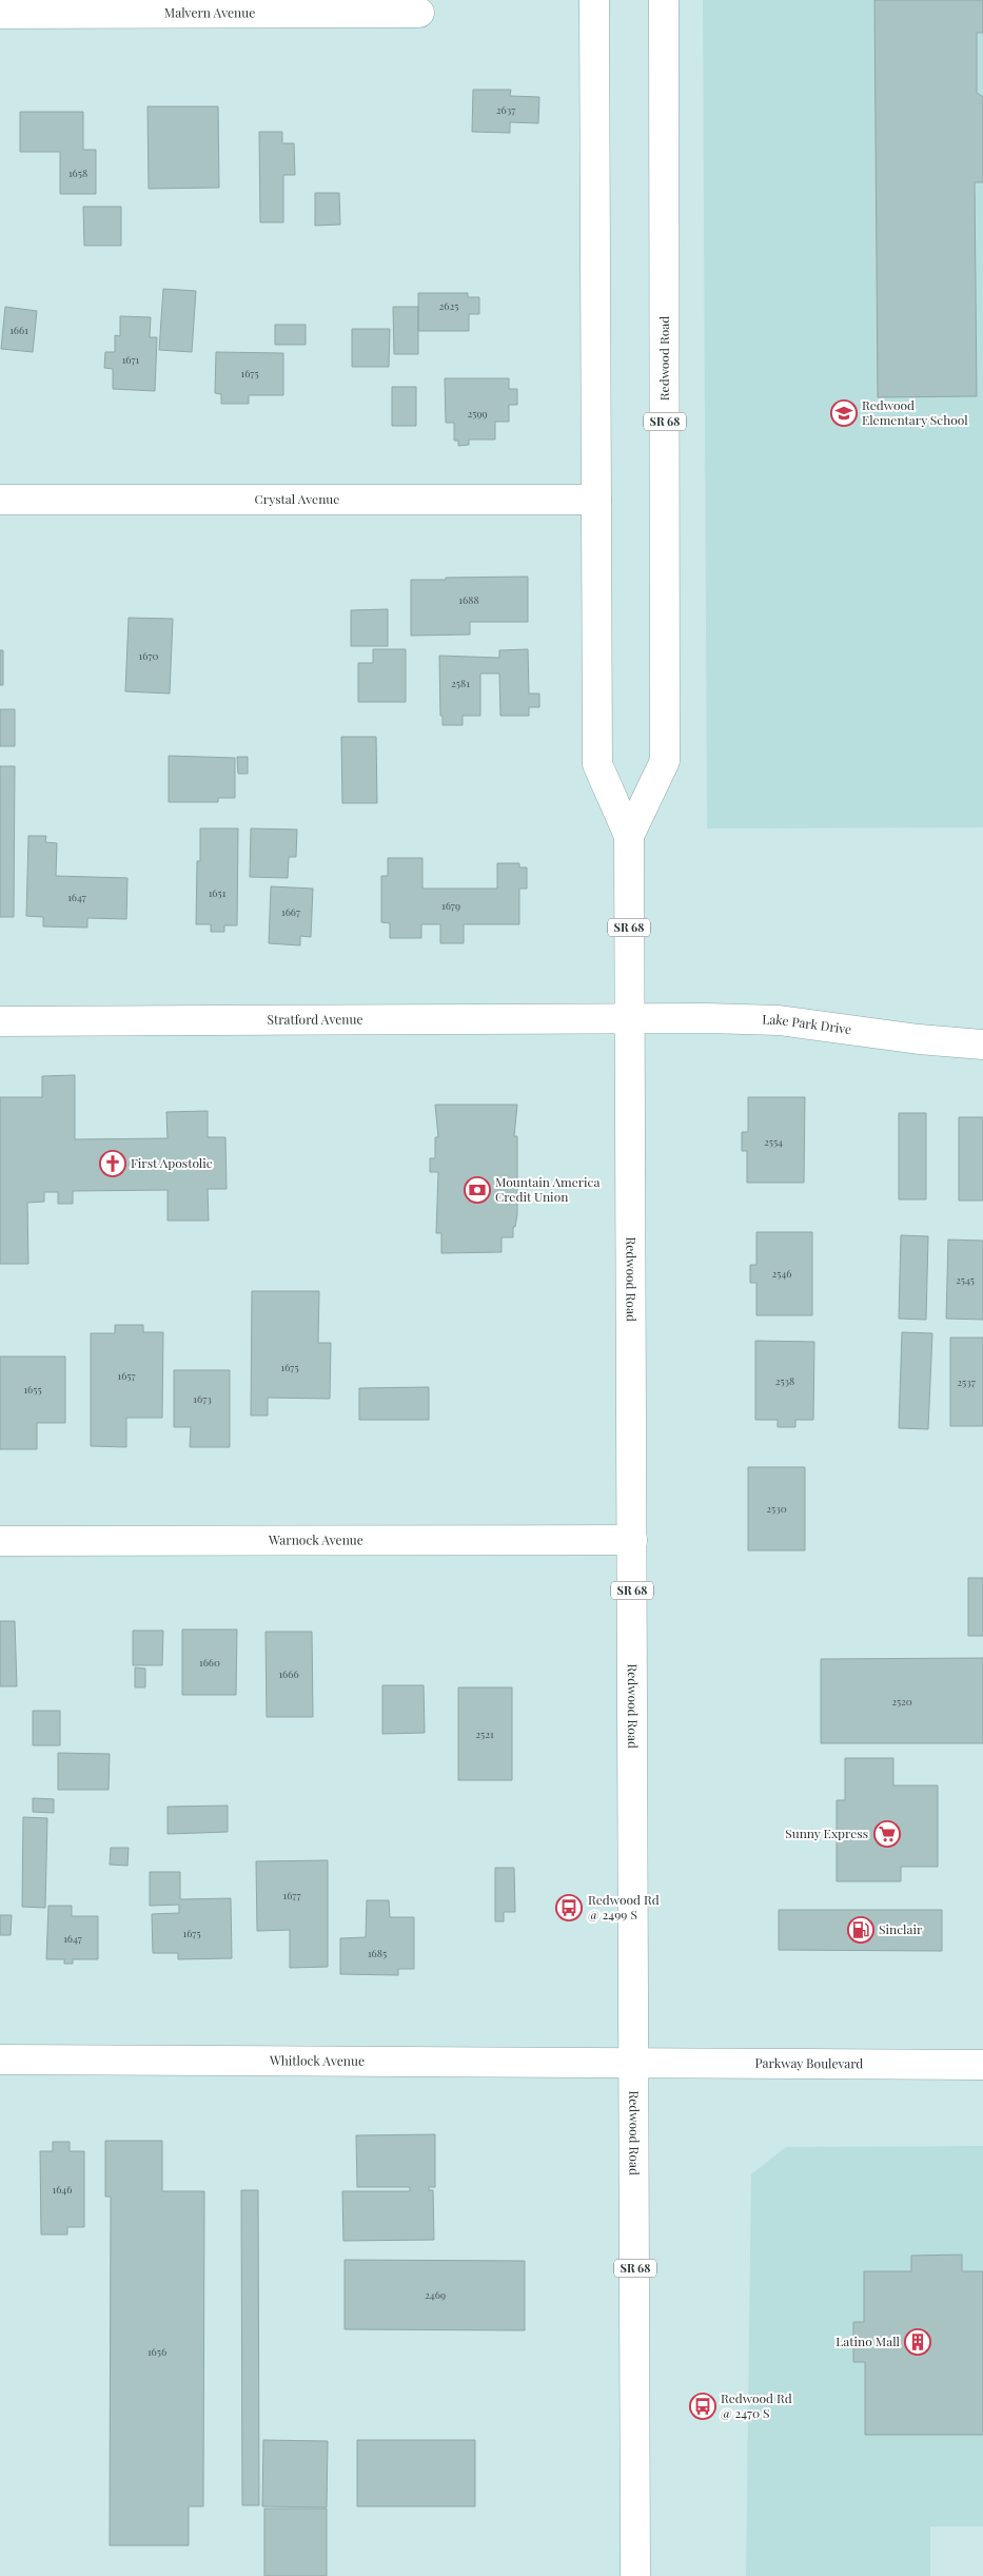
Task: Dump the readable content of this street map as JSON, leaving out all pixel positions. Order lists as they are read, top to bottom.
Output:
{
  "streets": {
    "street": [
      "Malvern Avenue",
      "Redwood Road",
      "SR 68",
      "Crystal Avenue",
      "Stratford Avenue",
      "Lake Park Drive",
      "Warnock Avenue",
      "Whitlock Avenue",
      "Parkway Boulevard"
    ]
  },
  "crossings": [
    ["Redwood Road", "Crystal Avenue"],
    ["Redwood Road", "Stratford Avenue"],
    ["Redwood Road", "Lake Park Drive"],
    ["Redwood Road", "Warnock Avenue"],
    ["Redwood Road", "Whitlock Avenue"],
    ["Redwood Road", "Parkway Boulevard"],
    ["Stratford Avenue", "Lake Park Drive"],
    ["Whitlock Avenue", "Parkway Boulevard"]
  ],
  "places": {
    "school or university": ["Redwood Elementary School"],
    "church": ["First Apostolic"],
    "bank": ["Mountain America Credit Union"],
    "supermarket": ["Sunny Express"],
    "bus stop": ["Redwood Rd @ 2499 S", "Redwood Rd @ 2470 S"],
    "fuel station": ["Sinclair"],
    "building": ["Latino Mall"]
  },
  "house_numbers": [
    "2637",
    "1658",
    "2625",
    "1661",
    "1671",
    "1675",
    "2599",
    "1688",
    "1670",
    "2581",
    "1651",
    "1647",
    "1679",
    "1667",
    "2554",
    "2546",
    "2545",
    "1675",
    "1657",
    "2538",
    "2537",
    "1655",
    "1673",
    "2530",
    "1660",
    "1666",
    "2520",
    "2521",
    "1677",
    "1675",
    "1647",
    "1685",
    "1646",
    "2469",
    "1656"
  ]
}
